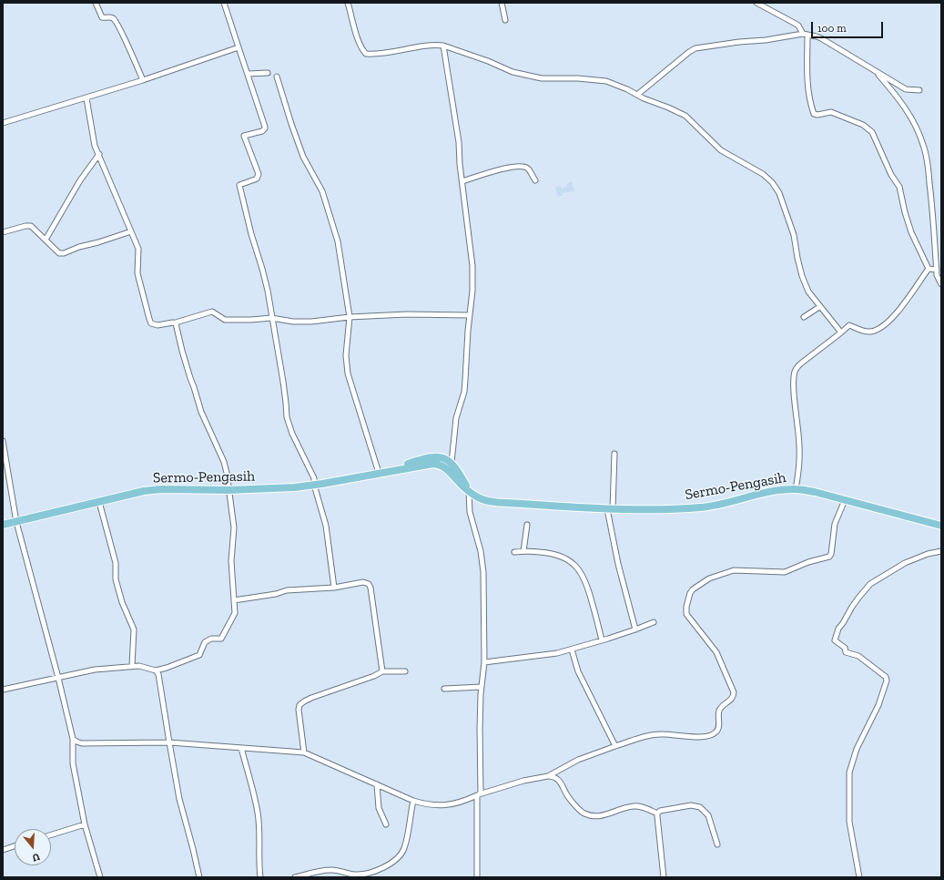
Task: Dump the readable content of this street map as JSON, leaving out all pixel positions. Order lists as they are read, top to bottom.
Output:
{
  "streets": {
    "main road": ["Sermo-Pengasih"]
  },
  "scale_bar": "100 m",
  "north": "bottom"
}
